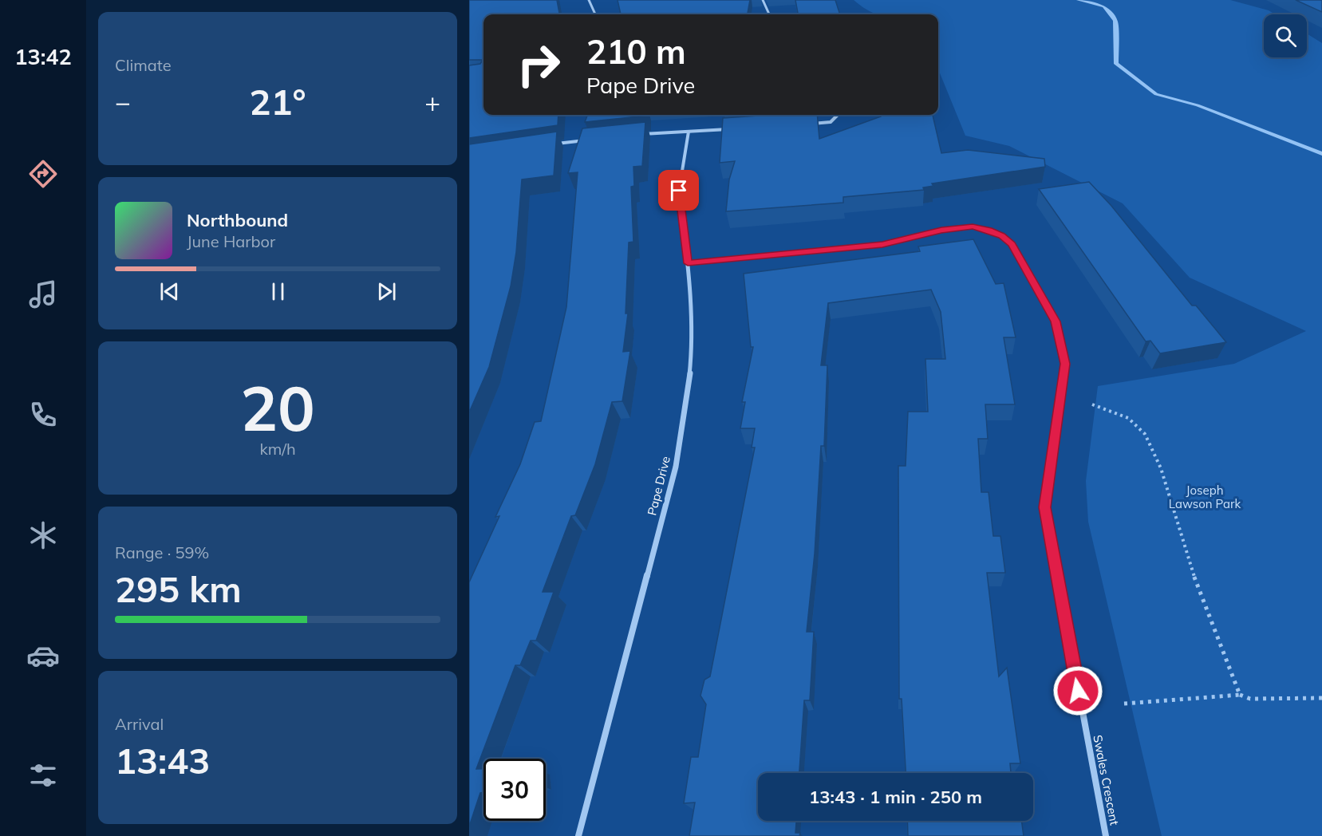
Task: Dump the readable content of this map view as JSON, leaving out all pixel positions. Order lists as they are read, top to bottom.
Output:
{
  "streets": {
    "street": ["Pape Drive", "Swales Crescent"]
  },
  "crossings": [
    ["Pape Drive", "Swales Crescent"]
  ],
  "parks": ["Joseph Lawson Park"],
  "page": {
    "tabs": "13:42",
    "tile": [
      "Climate",
      ["20", "km/h"],
      ["Range · 59%", "295 km"],
      ["Arrival", "13:43"]
    ],
    "turn": ["210 m", "Pape Drive"],
    "heat": ["−", "21°", "+"],
    "song": ["Northbound", "June Harbor"],
    "limit": "30",
    "trip": "13:43 · 1 min · 250 m"
  }
}
